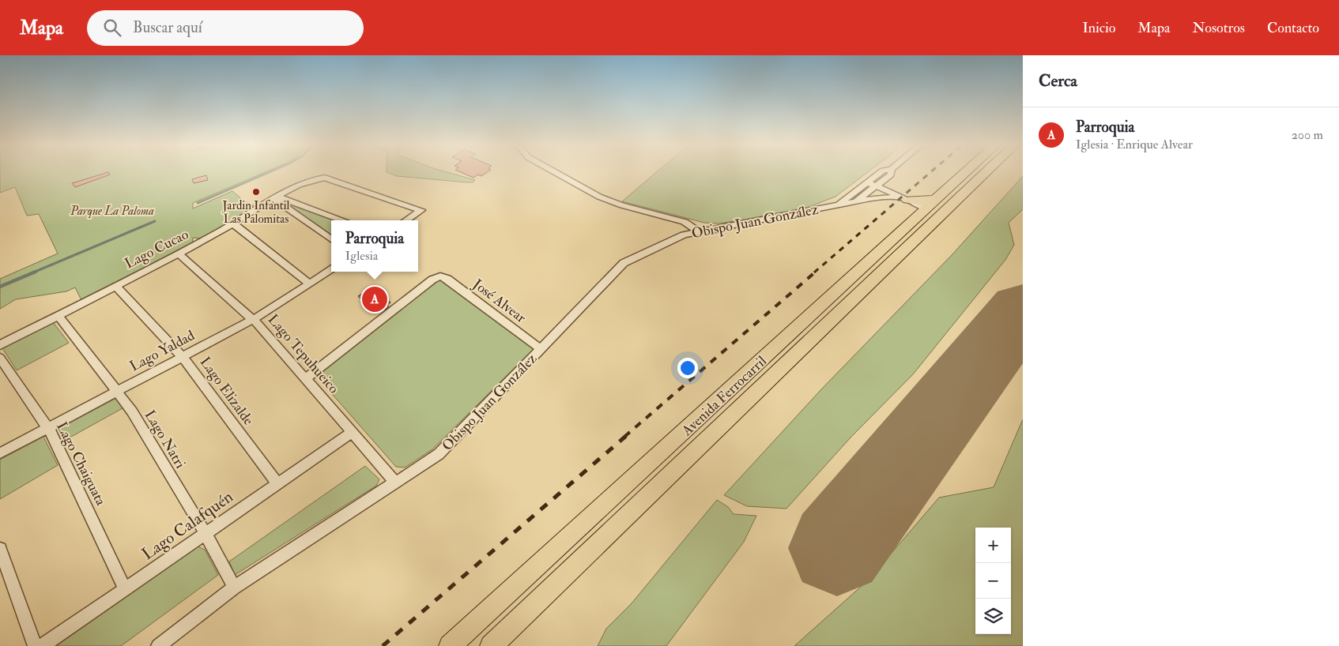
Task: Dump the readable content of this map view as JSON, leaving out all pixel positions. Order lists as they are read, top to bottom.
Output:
{
  "streets": {
    "main road": ["Avenida Ferrocarril"],
    "street": [
      "Obispo Juan González",
      "Lago Cucao",
      "José Alvear",
      "Lago Yaldad",
      "Lago Tepuhueico",
      "Lago Elizalde",
      "Lago Natri",
      "Lago Chaiguata",
      "Lago Calafquén"
    ]
  },
  "crossings": [
    ["Obispo Juan González", "José Alvear"],
    ["Obispo Juan González", "Lago Tepuhueico"],
    ["Obispo Juan González", "Avenida Ferrocarril"],
    ["Obispo Juan González", "Lago Natri"],
    ["Lago Cucao", "Lago Tepuhueico"],
    ["Lago Cucao", "Lago Elizalde"],
    ["Lago Cucao", "Lago Natri"],
    ["José Alvear", "Lago Tepuhueico"],
    ["Lago Yaldad", "Lago Tepuhueico"],
    ["Lago Yaldad", "Lago Elizalde"],
    ["Lago Yaldad", "Lago Natri"],
    ["Lago Yaldad", "Lago Chaiguata"],
    ["Lago Tepuhueico", "Lago Calafquén"],
    ["Lago Elizalde", "Lago Calafquén"],
    ["Lago Natri", "Lago Calafquén"],
    ["Lago Chaiguata", "Lago Calafquén"]
  ],
  "parks": ["Parque La Paloma"],
  "places": ["Jardin Infantil Las Palomitas"],
  "page": {
    "header": "Mapa",
    "search": "Buscar aquí",
    "nav": [
      "Inicio",
      "Mapa",
      "Nosotros",
      "Contacto"
    ],
    "heading": "Cerca",
    "list": [
      {
        "mark": "A",
        "name": "Parroquia",
        "note": "Iglesia · Enrique Alvear",
        "value": "200 m"
      }
    ],
    "popup": ["Parroquia", "Iglesia"],
    "pins": "A",
    "map_buttons": ["+", "−"]
  }
}
